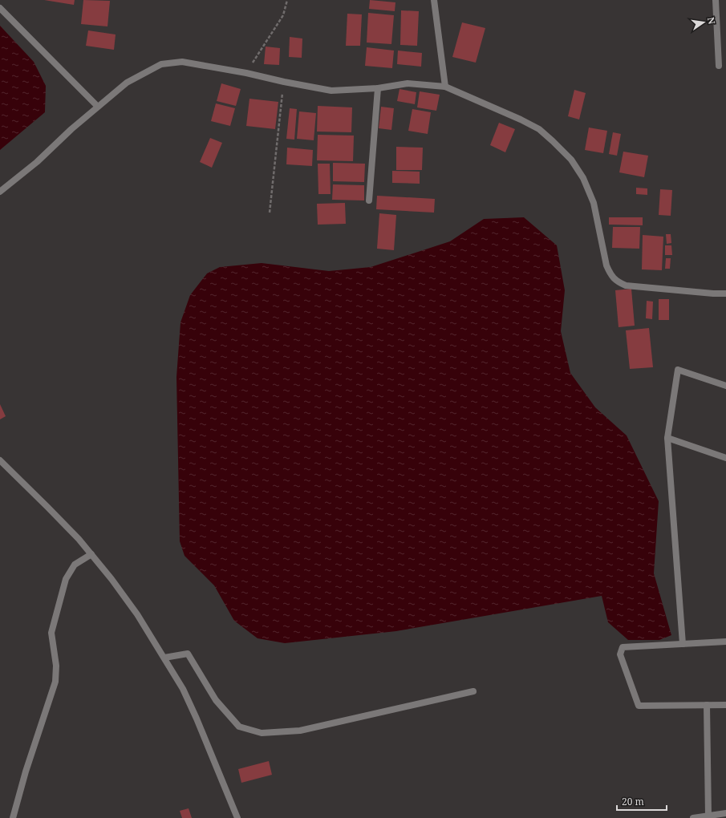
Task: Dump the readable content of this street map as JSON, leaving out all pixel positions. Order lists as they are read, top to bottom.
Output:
{
  "scale_bar": "20 m",
  "north": "right"
}
